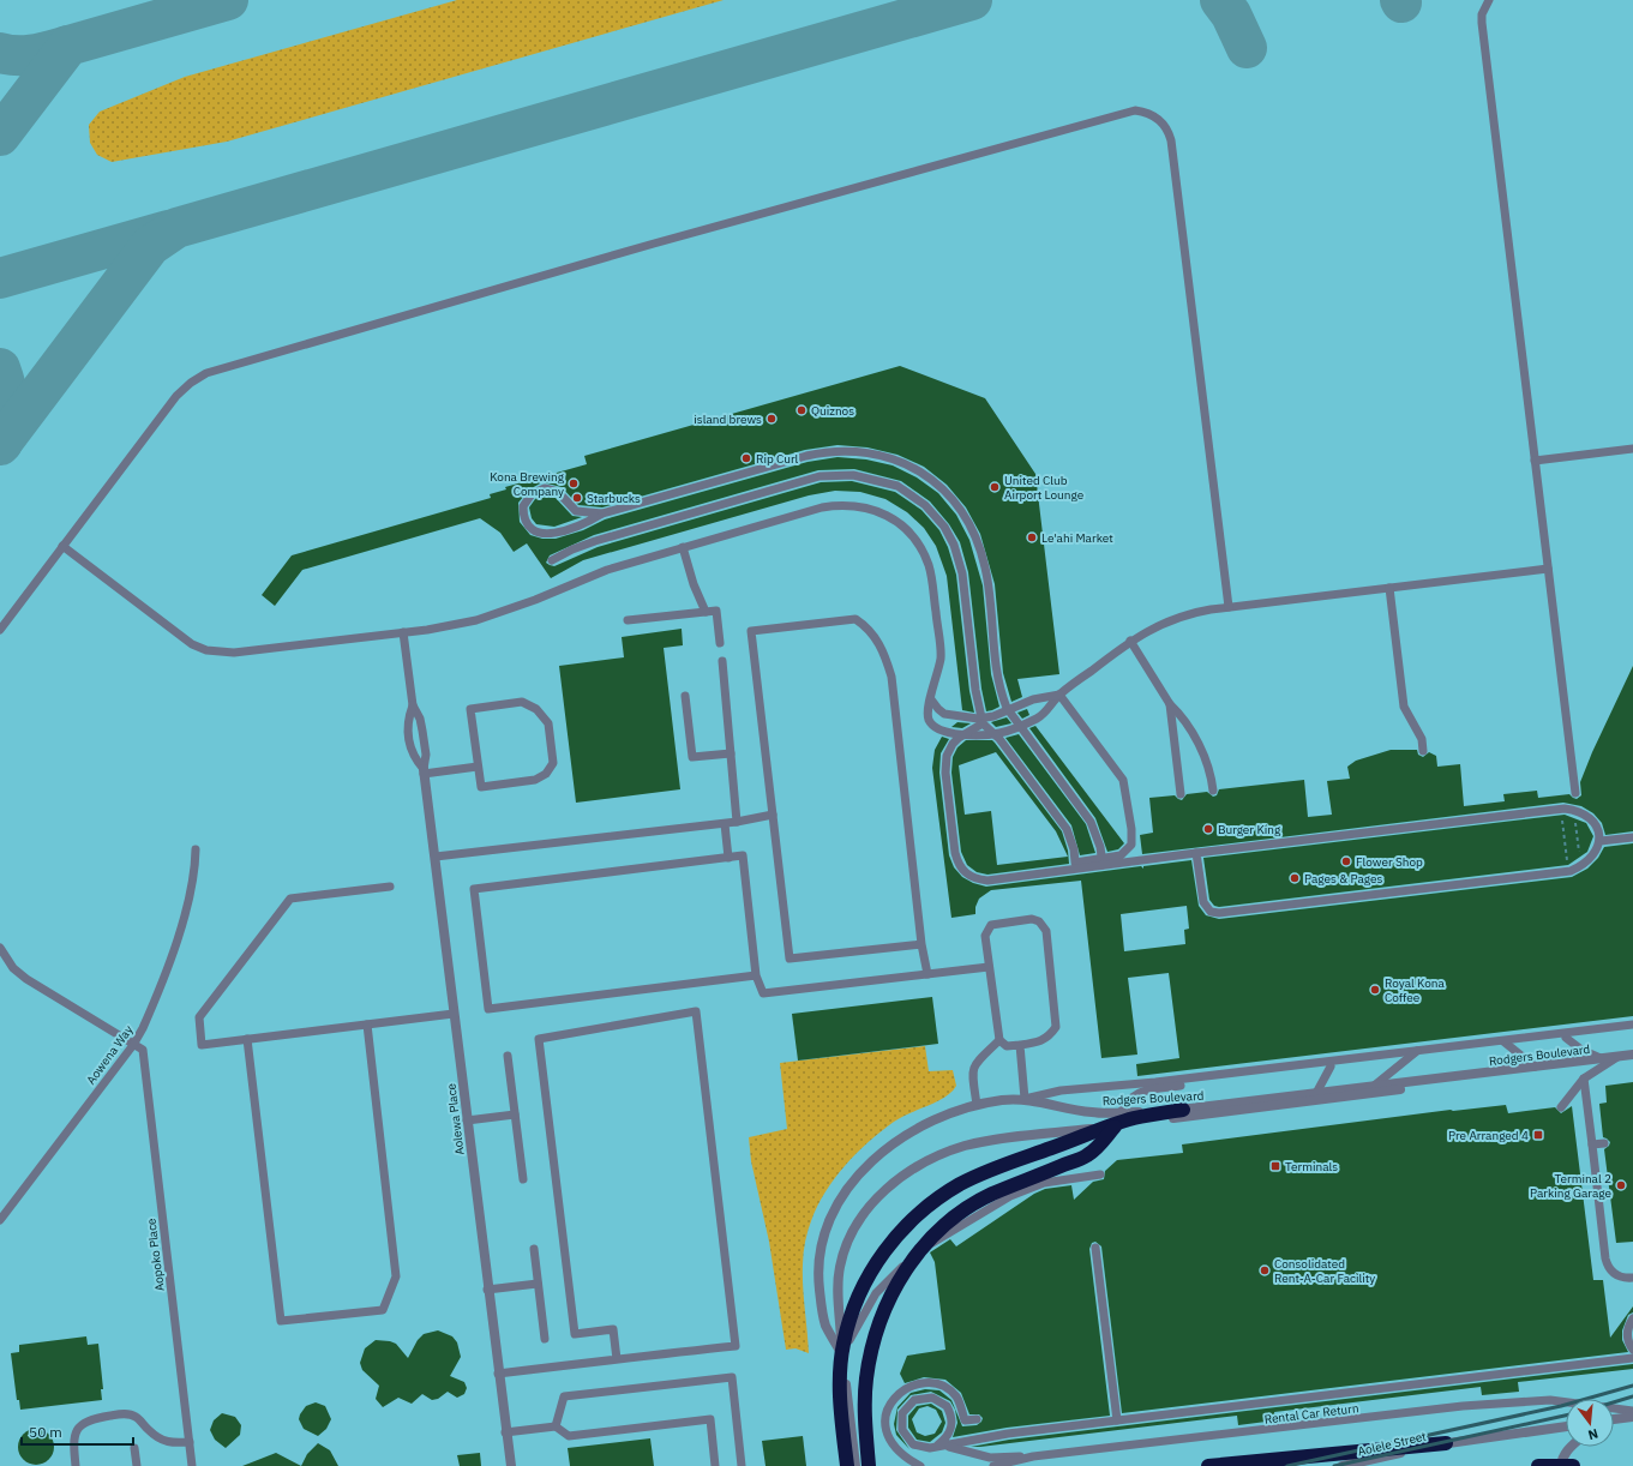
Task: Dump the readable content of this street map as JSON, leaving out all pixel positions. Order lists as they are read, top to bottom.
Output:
{
  "streets": {
    "street": ["Rodgers Boulevard", "Aolewa Place", "Aolele Street"],
    "lane": ["Aowena Way", "Aopoko Place", "Rental Car Return"]
  },
  "crossings": [
    ["Aowena Way", "Aopoko Place"]
  ],
  "places": {
    "other": [
      "Quiznos",
      "island brews",
      "Rip Curl",
      "Kona Brewing Company",
      "United Club Airport Lounge",
      "Starbucks",
      "Le'ahi Market",
      "Burger King",
      "Flower Shop",
      "Pages & Pages",
      "Royal Kona Coffee",
      "Terminal 2 Parking Garage",
      "Consolidated Rent-A-Car Facility"
    ],
    "transit": ["Pre Arranged 4", "Terminals"]
  },
  "scale_bar": "50 m",
  "north": "bottom"
}
